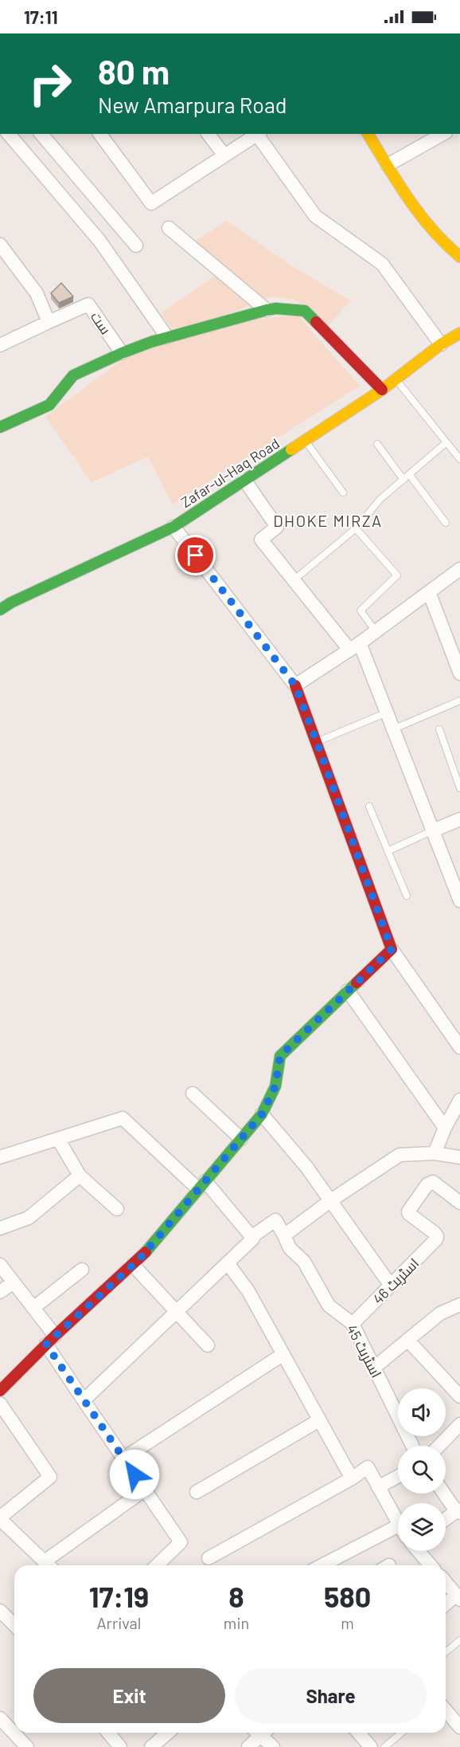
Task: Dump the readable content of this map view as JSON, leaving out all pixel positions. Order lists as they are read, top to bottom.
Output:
{
  "streets": {
    "street": [
      "ست",
      "Zafar-ul-Haq Road",
      "اسٹریٹ 46",
      "اسٹریٹ 45"
    ]
  },
  "crossings": [
    ["اسٹریٹ 46", "اسٹریٹ 45"]
  ],
  "districts": ["DHOKE MIRZA"],
  "page": {
    "status": "17:11",
    "turn": ["80 m", "New Amarpura Road"],
    "eta": [
      "17:19",
      "Arrival",
      "8",
      "min",
      "580",
      "m"
    ],
    "buttons": ["Exit", "Share"]
  }
}
